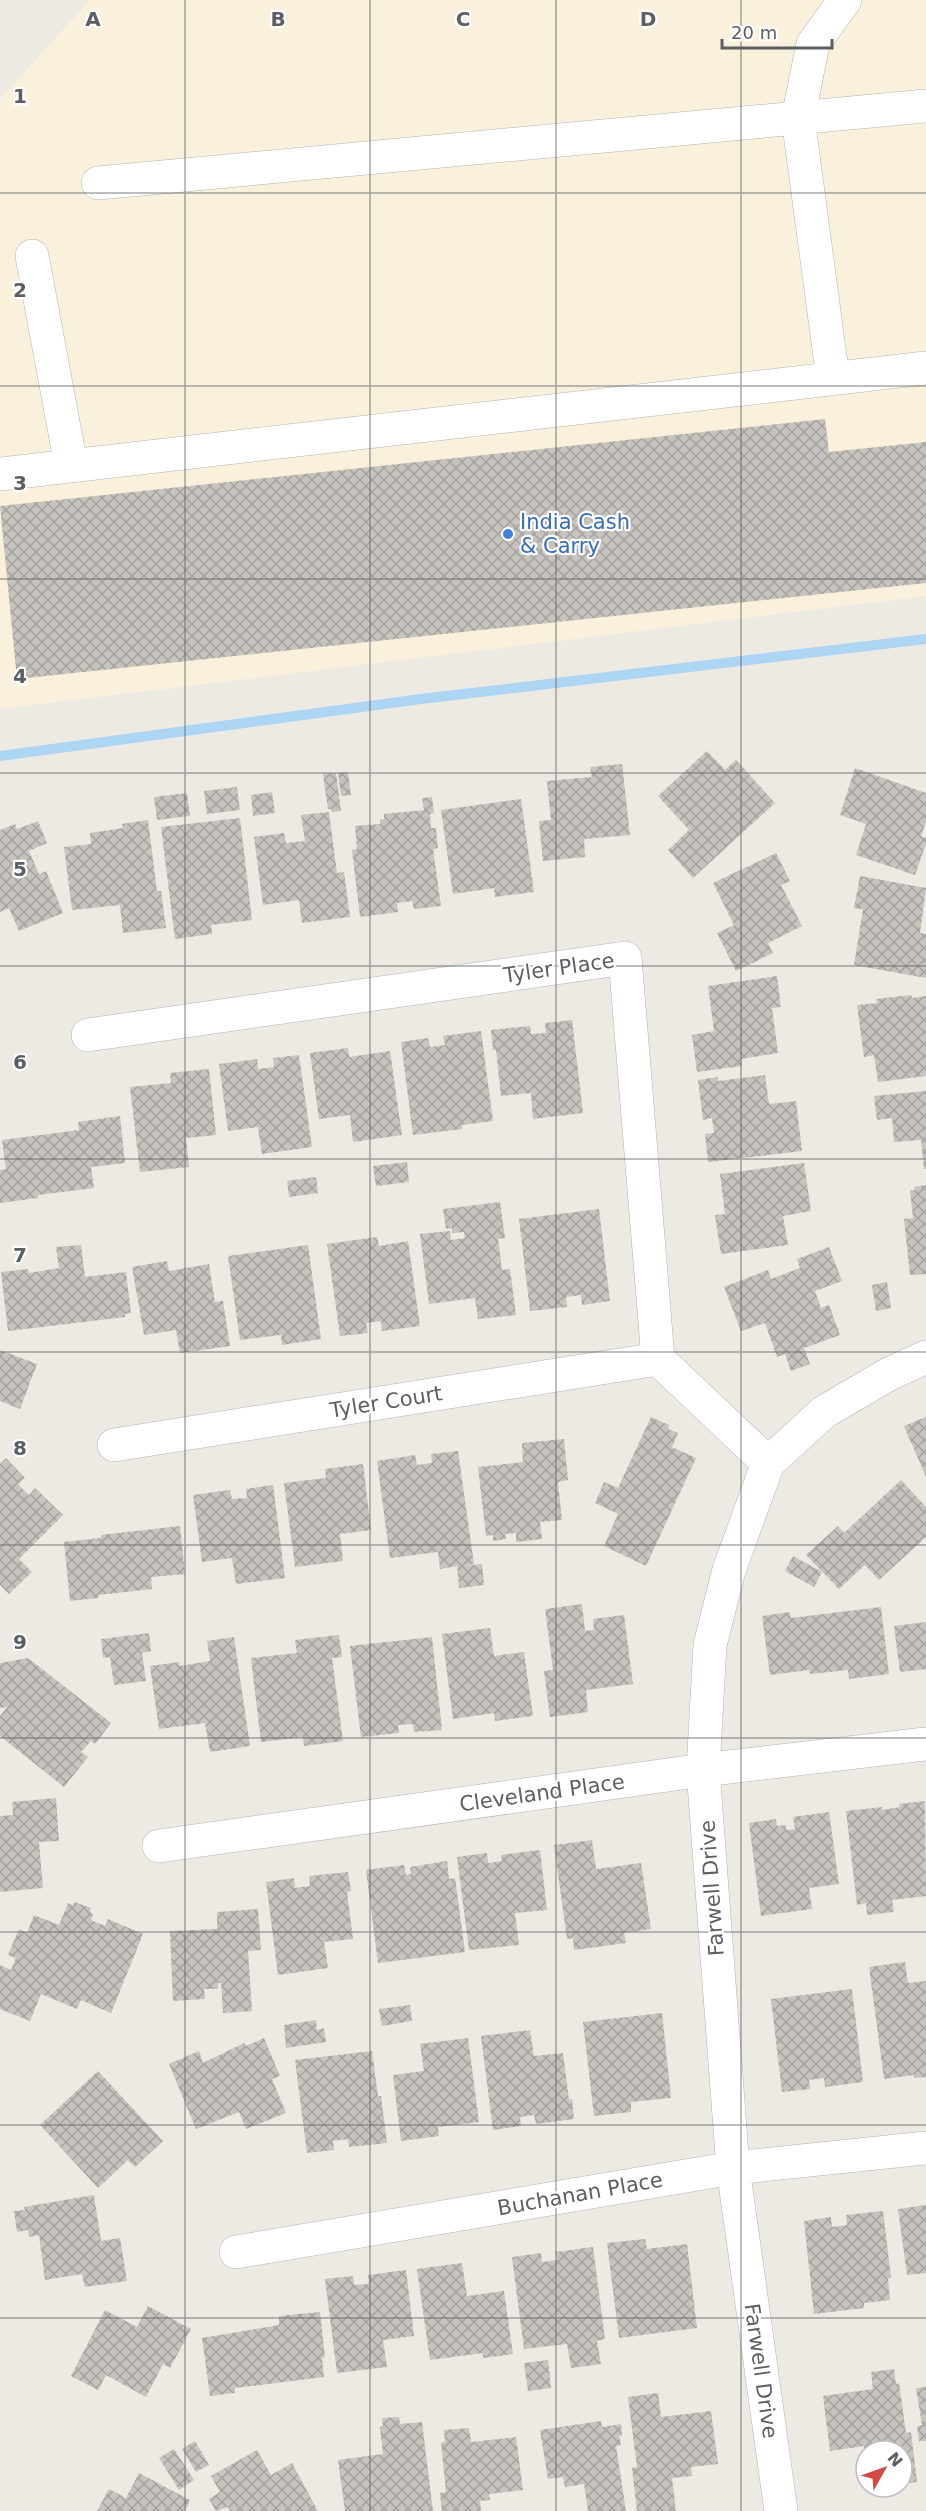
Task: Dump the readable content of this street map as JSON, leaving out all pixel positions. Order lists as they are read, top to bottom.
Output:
{
  "streets": {
    "street": [
      "Tyler Place",
      "Tyler Court",
      "Cleveland Place",
      "Farwell Drive",
      "Buchanan Place"
    ]
  },
  "crossings": [
    ["Tyler Place", "Tyler Court"],
    ["Cleveland Place", "Farwell Drive"],
    ["Farwell Drive", "Buchanan Place"]
  ],
  "places": ["India Cash & Carry"],
  "scale_bar": "20 m",
  "north": "top right",
  "grid": {
    "columns": [
      "A",
      "B",
      "C",
      "D"
    ],
    "rows": [
      "1",
      "2",
      "3",
      "4",
      "5",
      "6",
      "7",
      "8",
      "9"
    ]
  }
}
